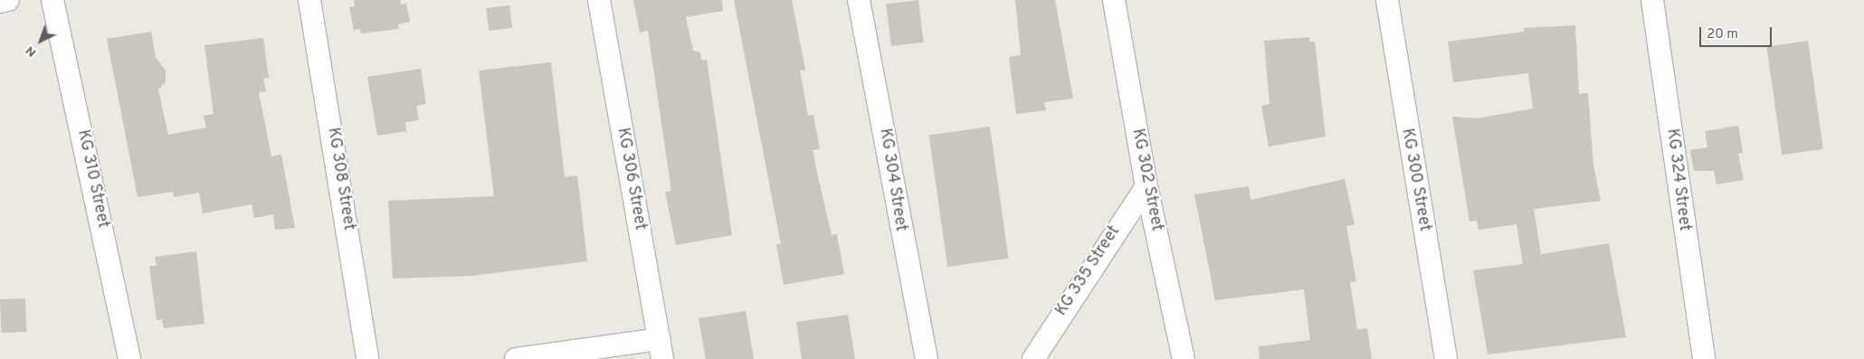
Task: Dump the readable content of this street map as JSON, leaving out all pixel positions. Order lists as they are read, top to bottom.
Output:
{
  "streets": {
    "street": [
      "KG 310 Street",
      "KG 308 Street",
      "KG 306 Street",
      "KG 304 Street",
      "KG 302 Street",
      "KG 300 Street",
      "KG 324 Street",
      "KG 335 Street"
    ]
  },
  "crossings": [
    ["KG 302 Street", "KG 335 Street"]
  ],
  "scale_bar": "20 m",
  "north": "bottom left"
}
